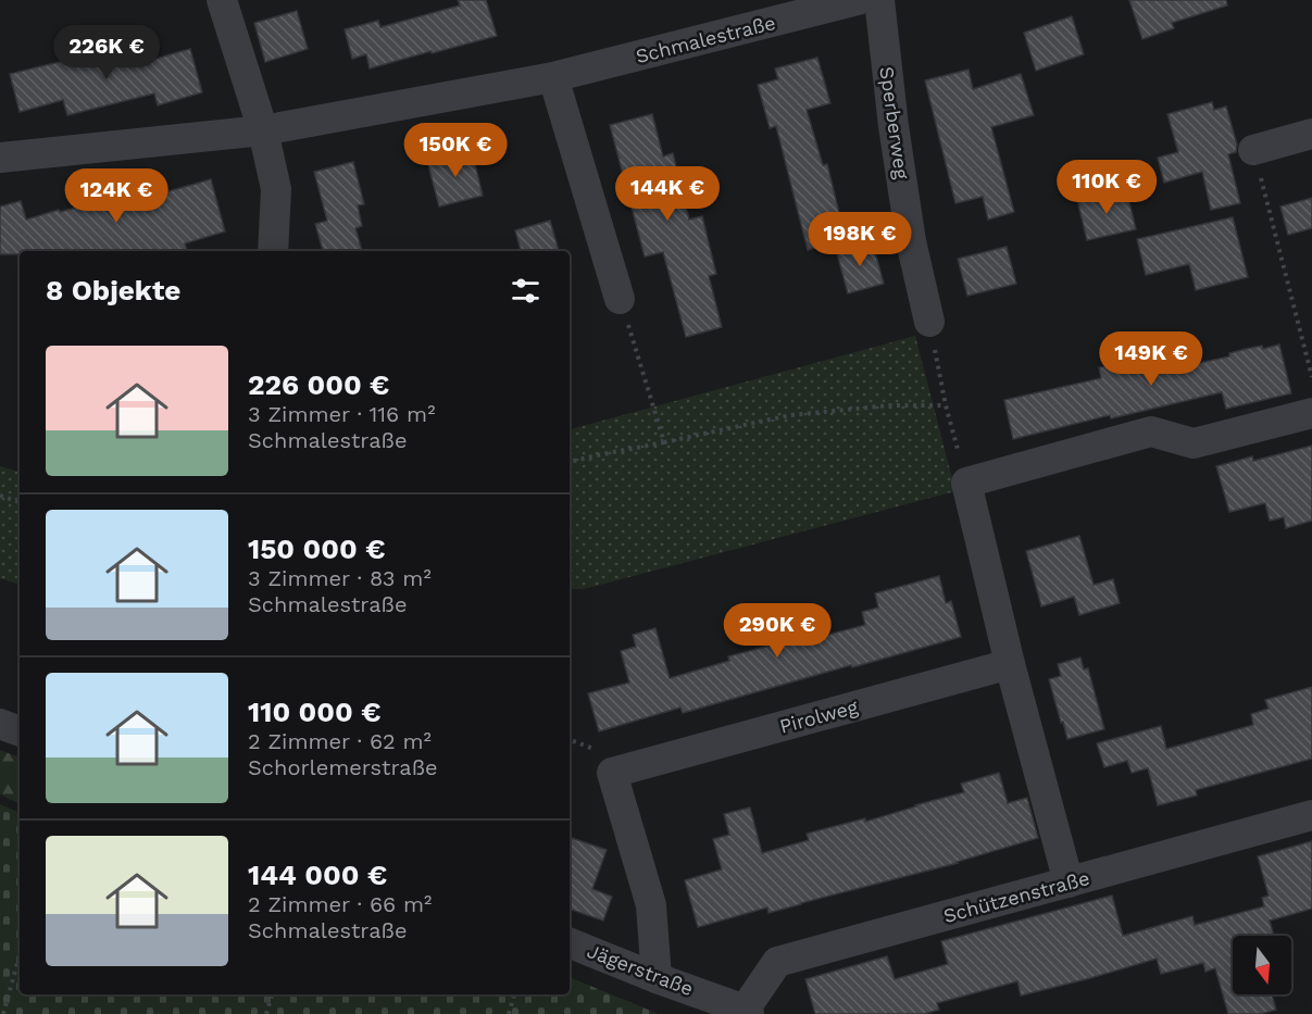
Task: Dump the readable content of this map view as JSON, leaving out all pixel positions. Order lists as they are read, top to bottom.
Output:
{
  "streets": {
    "street": [
      "Schmalestraße",
      "Sperberweg",
      "Pirolweg",
      "Schützenstraße",
      "Jägerstraße"
    ]
  },
  "crossings": [
    ["Pirolweg", "Jägerstraße"],
    ["Schützenstraße", "Jägerstraße"]
  ],
  "north": "bottom",
  "page": {
    "price": [
      "226K €",
      "150K €",
      "110K €",
      "144K €",
      "124K €",
      "198K €",
      "149K €",
      "290K €"
    ],
    "heading": "8 Objekte",
    "list": [
      {
        "name": "226 000 €",
        "note": "3 Zimmer · 116 m² · Schmalestraße"
      },
      {
        "name": "150 000 €",
        "note": "3 Zimmer · 83 m² · Schmalestraße"
      },
      {
        "name": "110 000 €",
        "note": "2 Zimmer · 62 m² · Schorlemerstraße"
      },
      {
        "name": "144 000 €",
        "note": "2 Zimmer · 66 m² · Schmalestraße"
      }
    ]
  }
}
